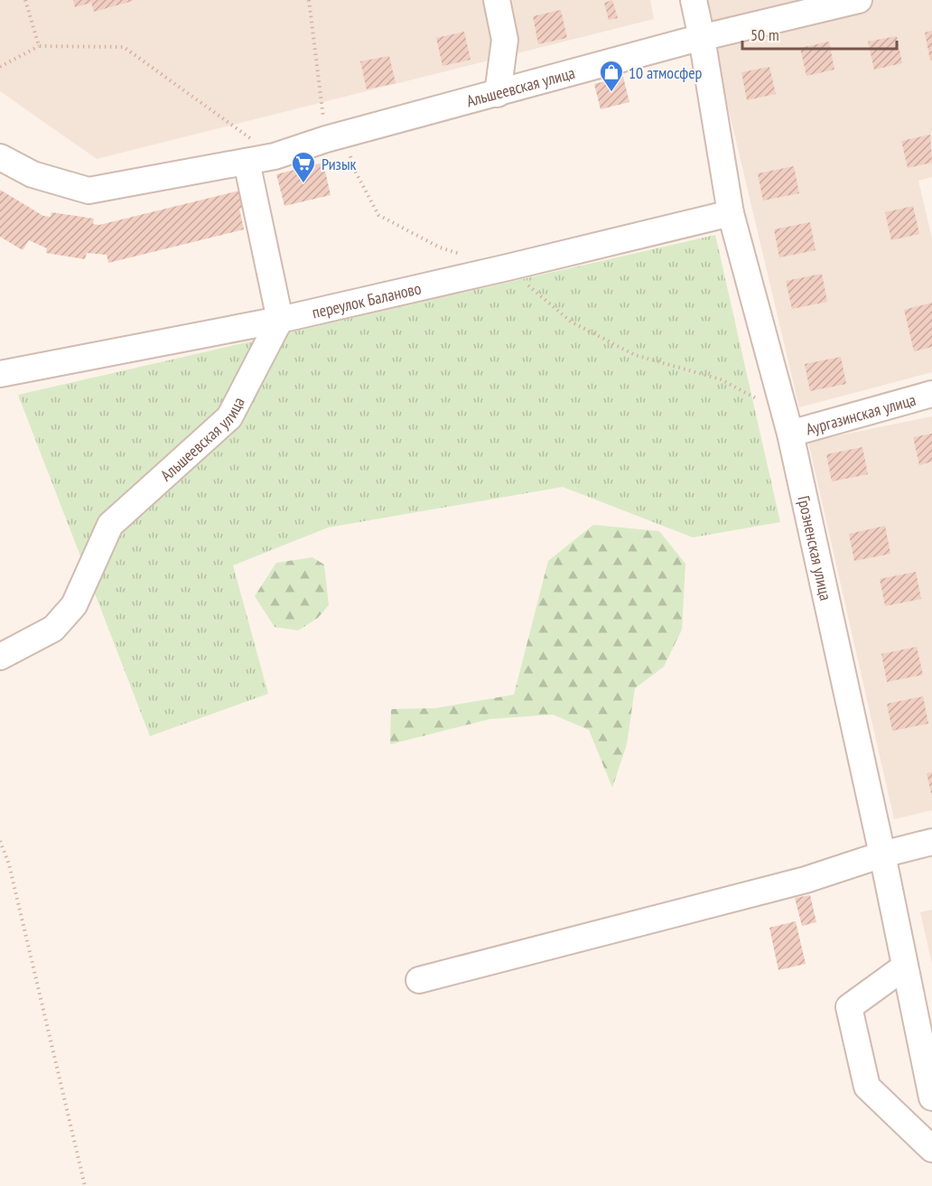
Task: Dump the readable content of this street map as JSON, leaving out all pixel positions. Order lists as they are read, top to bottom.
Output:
{
  "streets": {
    "street": [
      "Альшеевская улица",
      "переулок Баланово",
      "Аургазинская улица",
      "Грозненская улица"
    ]
  },
  "crossings": [
    ["Альшеевская улица", "переулок Баланово"],
    ["Альшеевская улица", "Грозненская улица"],
    ["переулок Баланово", "Грозненская улица"],
    ["Аургазинская улица", "Грозненская улица"]
  ],
  "places": {
    "shop": ["10 атмосфер"],
    "supermarket": ["Ризык"]
  },
  "scale_bar": "50 m"
}
